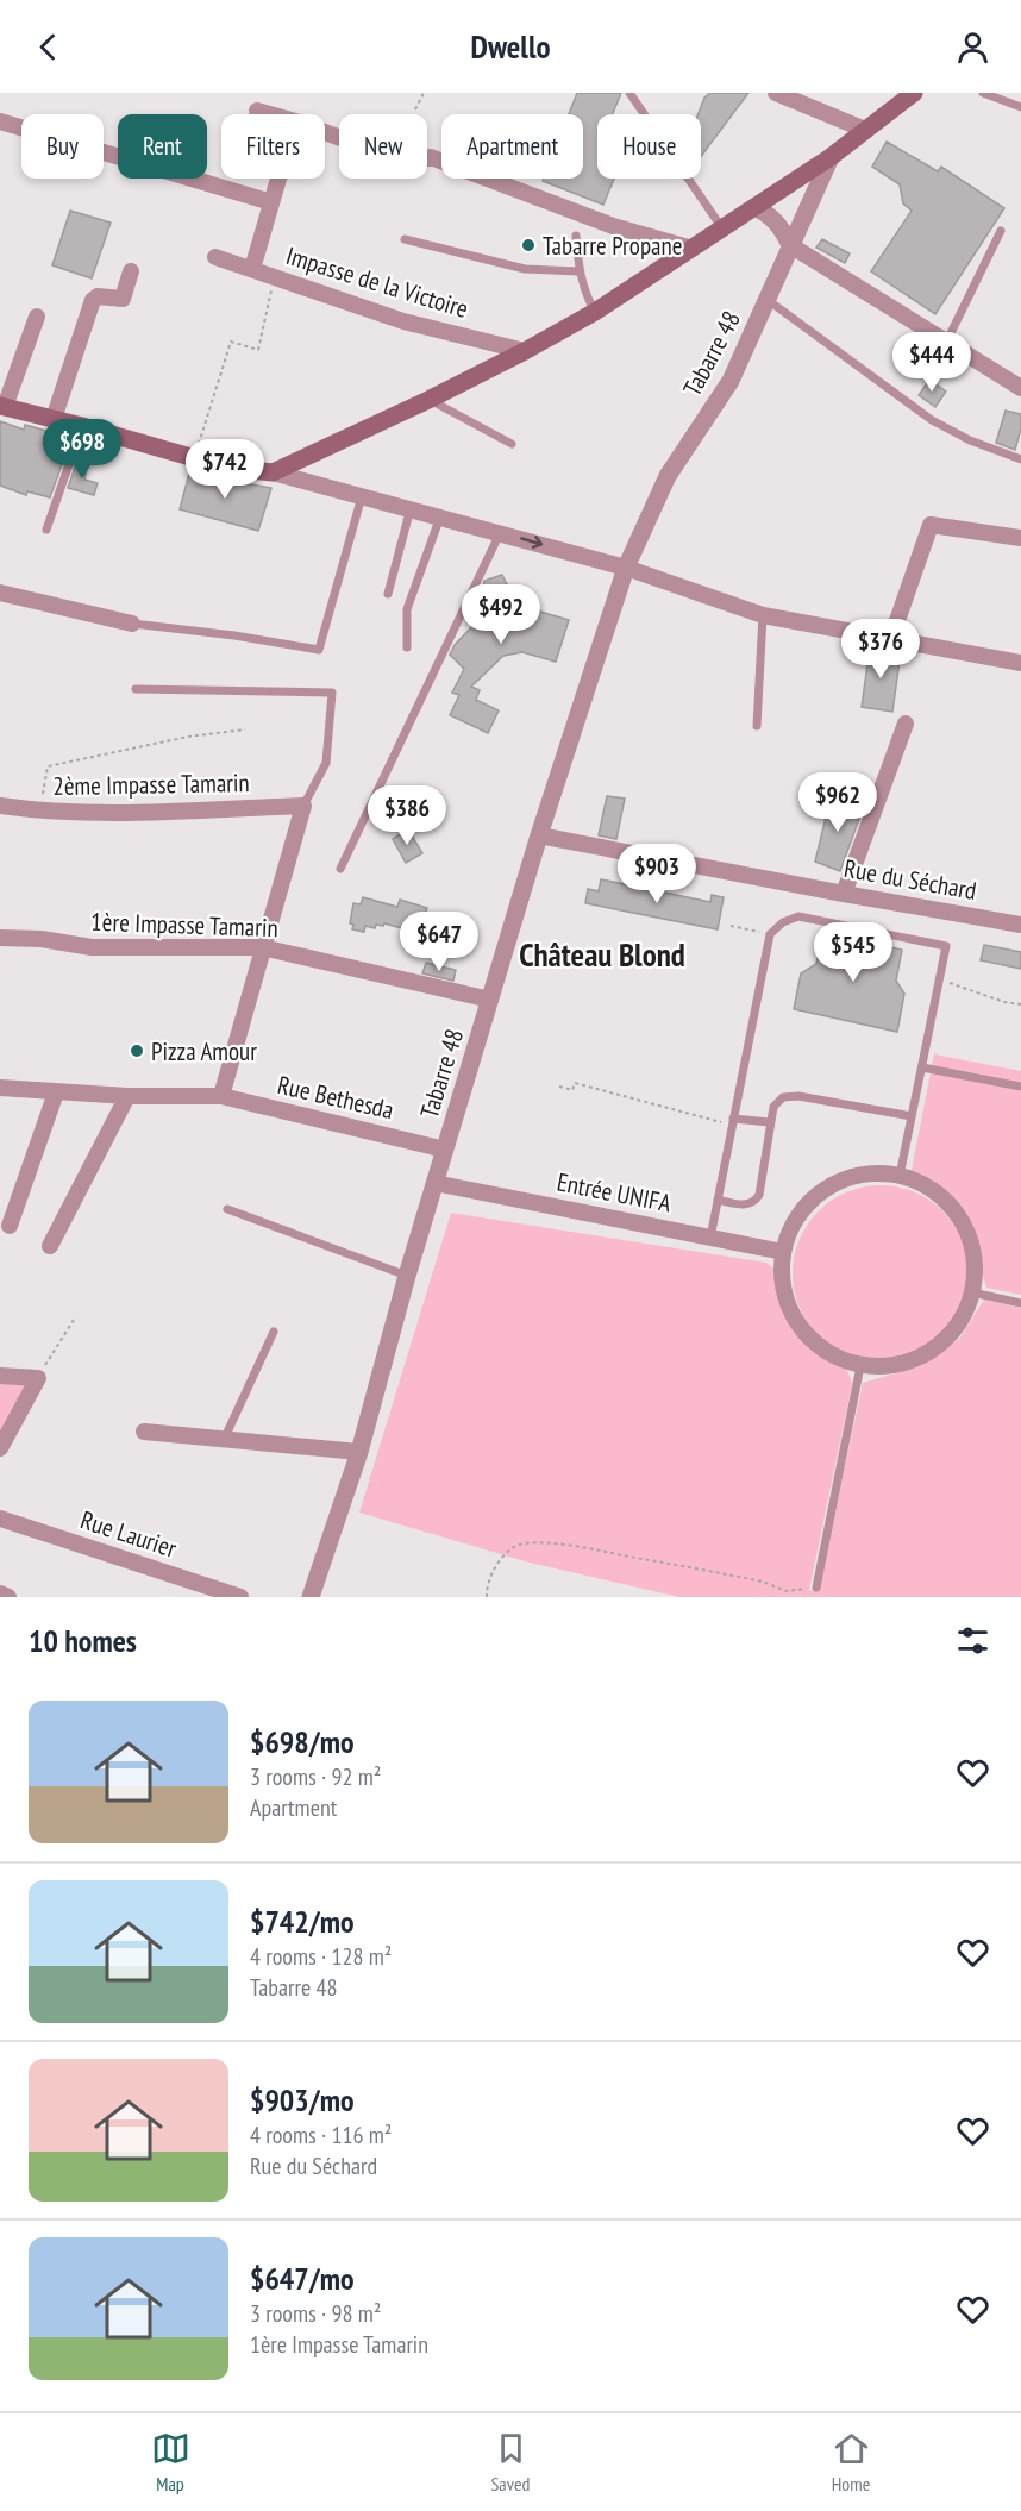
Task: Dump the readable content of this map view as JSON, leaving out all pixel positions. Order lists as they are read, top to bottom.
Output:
{
  "streets": {
    "street": [
      "Impasse de la Victoire",
      "Tabarre 48",
      "2ème Impasse Tamarin",
      "Rue du Séchard",
      "1ère Impasse Tamarin",
      "Rue Bethesda",
      "Entrée UNIFA",
      "Rue Laurier"
    ]
  },
  "crossings": [
    ["Tabarre 48", "Rue du Séchard"],
    ["Tabarre 48", "1ère Impasse Tamarin"],
    ["Tabarre 48", "Rue Bethesda"],
    ["Tabarre 48", "Entrée UNIFA"]
  ],
  "districts": ["Château Blond"],
  "places": ["Tabarre Propane", "Pizza Amour"],
  "page": {
    "header": "Dwello",
    "chip": [
      "Buy",
      "Rent",
      "Filters",
      "New",
      "Apartment",
      "House"
    ],
    "price": [
      "$444",
      "$698",
      "$742",
      "$492",
      "$376",
      "$962",
      "$386",
      "$903",
      "$647",
      "$545"
    ],
    "heading": "10 homes",
    "list": [
      {
        "name": "$698/mo",
        "note": "3 rooms · 92 m² · Apartment"
      },
      {
        "name": "$742/mo",
        "note": "4 rooms · 128 m² · Tabarre 48"
      },
      {
        "name": "$903/mo",
        "note": "4 rooms · 116 m² · Rue du Séchard"
      },
      {
        "name": "$647/mo",
        "note": "3 rooms · 98 m² · 1ère Impasse Tamarin"
      }
    ],
    "tabs": ["Map", "Saved", "Home"]
  }
}
